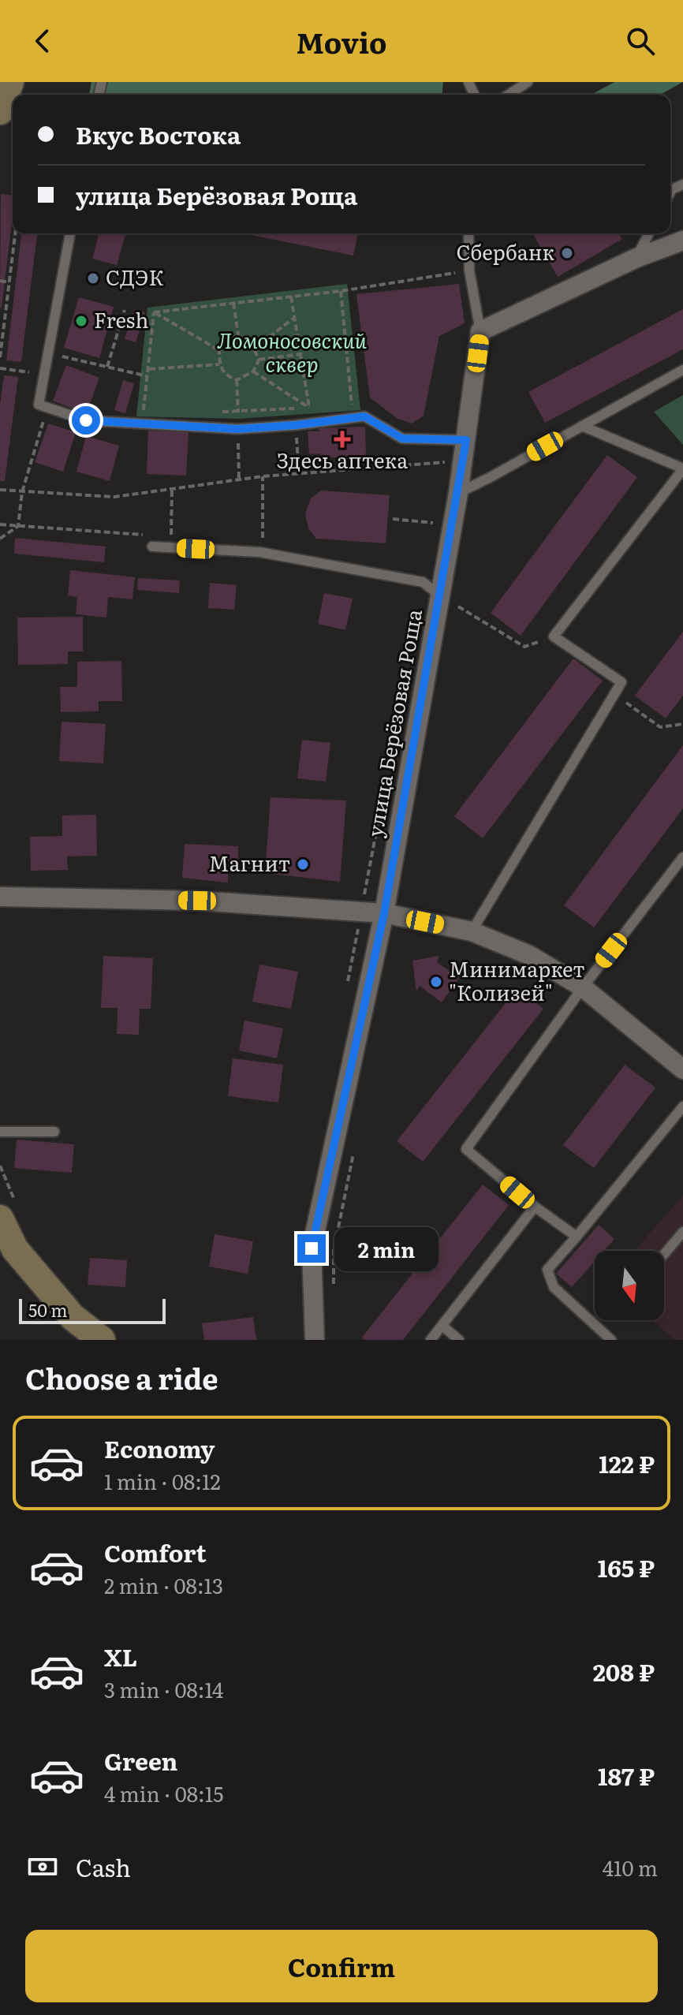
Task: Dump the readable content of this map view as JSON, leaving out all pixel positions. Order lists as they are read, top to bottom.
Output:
{
  "streets": {
    "street": ["улица Берёзовая Роща"]
  },
  "parks": ["Ломоносовский сквер"],
  "places": {
    "other": [
      "Сбербанк",
      "СДЭК",
      "Fresh",
      "Магнит",
      "Минимаркет \"Колизей\""
    ],
    "health": ["Здесь аптека"]
  },
  "scale_bar": "50 m",
  "north": "bottom",
  "page": {
    "header": "Movio",
    "banner": ["Вкус Востока", "улица Берёзовая Роща"],
    "bubble": "2 min",
    "scale": "50 m",
    "heading": "Choose a ride",
    "list": [
      {
        "name": "Economy",
        "note": "1 min · 08:12",
        "value": "122 ₽"
      },
      {
        "name": "Comfort",
        "note": "2 min · 08:13",
        "value": "165 ₽"
      },
      {
        "name": "XL",
        "note": "3 min · 08:14",
        "value": "208 ₽"
      },
      {
        "name": "Green",
        "note": "4 min · 08:15",
        "value": "187 ₽"
      }
    ],
    "pay": ["Cash", "410 m"],
    "buttons": "Confirm"
  }
}
